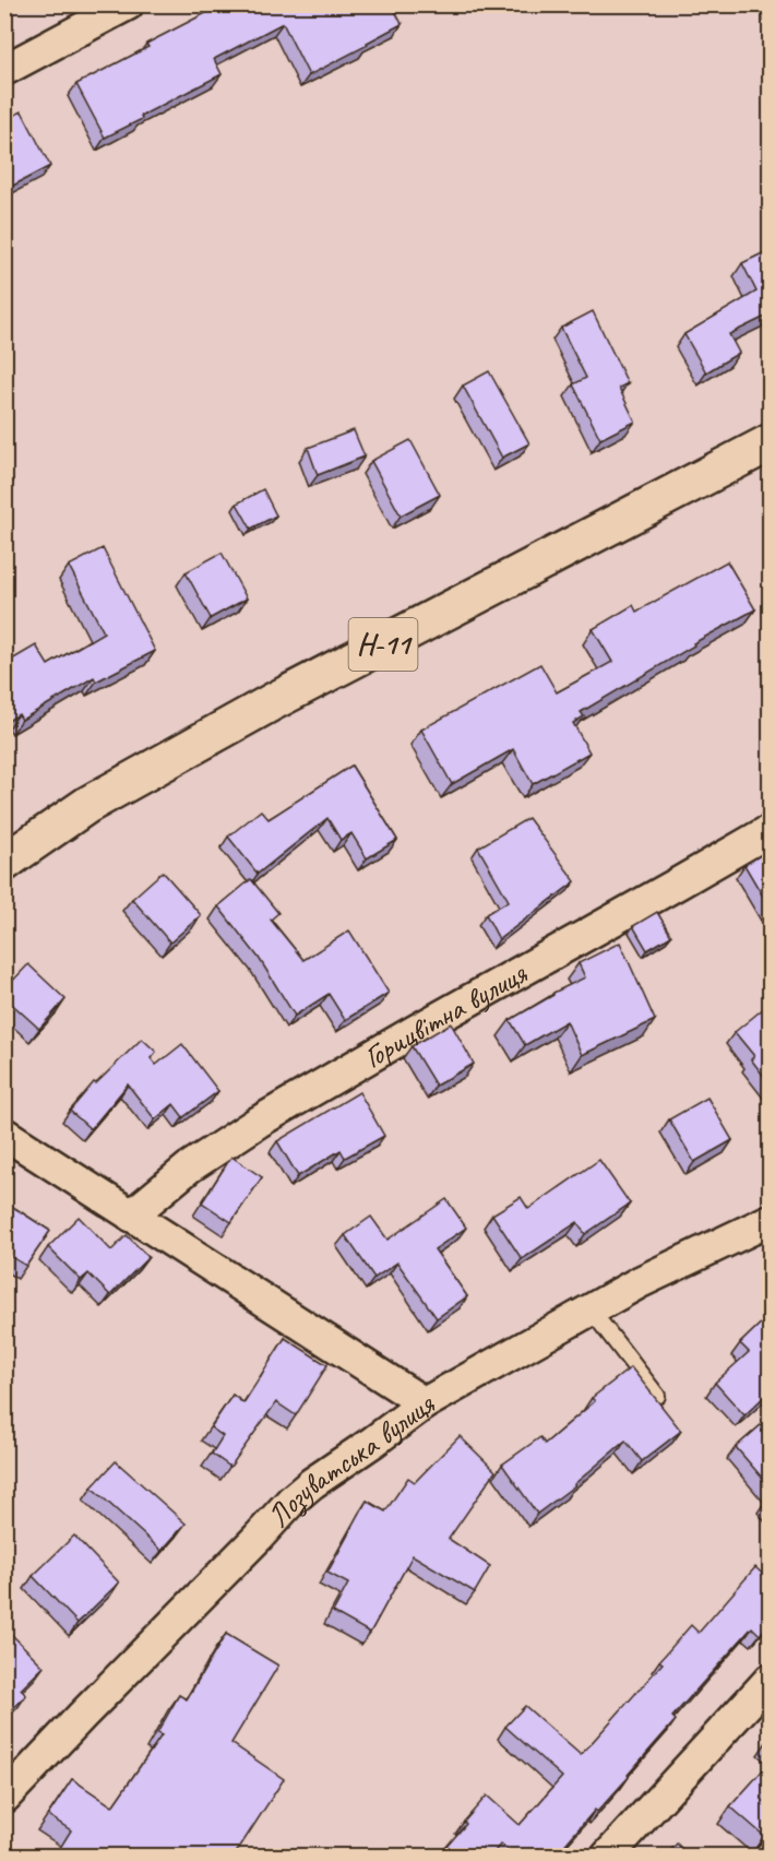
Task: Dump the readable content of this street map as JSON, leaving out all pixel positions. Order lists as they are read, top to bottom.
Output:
{
  "streets": {
    "main road": ["Н-11"],
    "street": ["Горицвітна вулиця", "Лозуватська вулиця"]
  }
}
